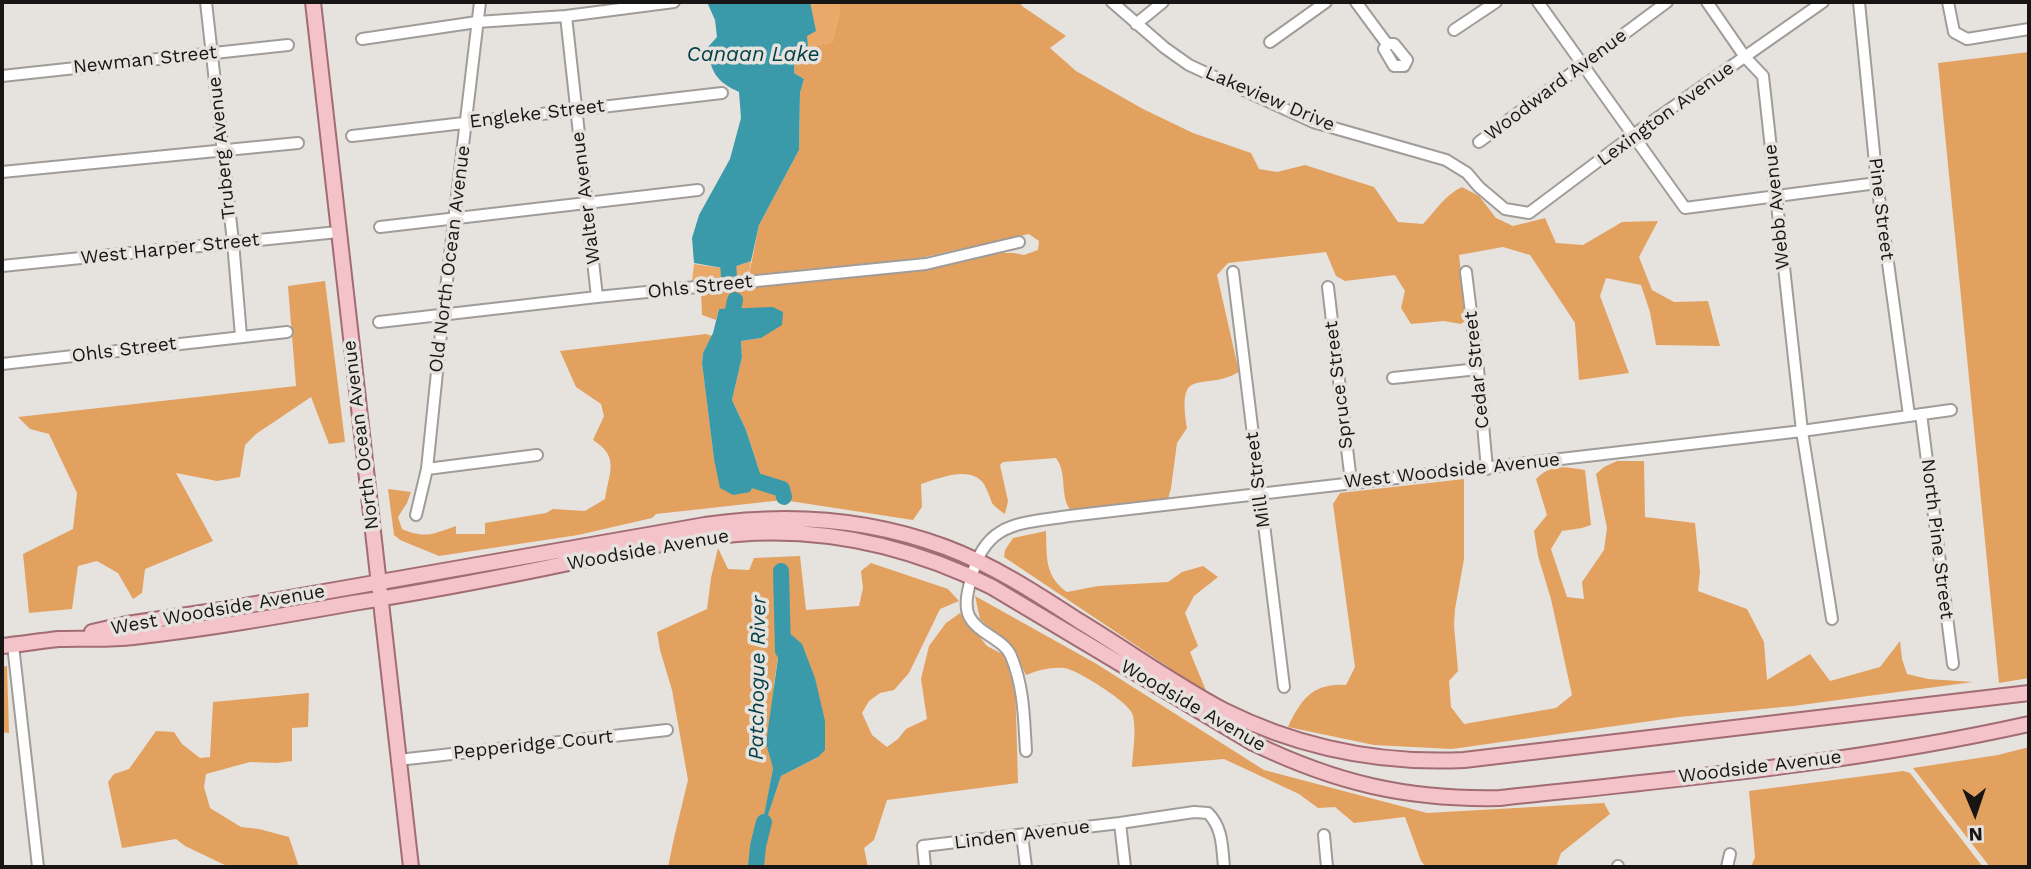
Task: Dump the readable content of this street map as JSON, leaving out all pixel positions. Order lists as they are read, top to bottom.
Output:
{
  "streets": {
    "main road": ["North Ocean Avenue", "West Woodside Avenue", "Woodside Avenue"],
    "street": [
      "Newman Street",
      "Woodward Avenue",
      "Lakeview Drive",
      "Engleke Street",
      "Lexington Avenue",
      "Truberg Avenue",
      "Walter Avenue",
      "Webb Avenue",
      "Pine Street",
      "West Harper Street",
      "Old North Ocean Avenue",
      "Ohls Street",
      "Cedar Street",
      "Spruce Street",
      "Mill Street",
      "North Pine Street",
      "Pepperidge Court",
      "Linden Avenue"
    ]
  },
  "crossings": [
    ["Newman Street", "Truberg Avenue"],
    ["Lakeview Drive", "Lexington Avenue"],
    ["Engleke Street", "Walter Avenue"],
    ["Engleke Street", "Old North Ocean Avenue"],
    ["Lexington Avenue", "Webb Avenue"],
    ["Truberg Avenue", "West Harper Street"],
    ["Truberg Avenue", "Ohls Street"],
    ["Walter Avenue", "Ohls Street"],
    ["Webb Avenue", "West Woodside Avenue"],
    ["Pine Street", "West Woodside Avenue"],
    ["Pine Street", "North Pine Street"],
    ["West Harper Street", "North Ocean Avenue"],
    ["Old North Ocean Avenue", "Ohls Street"],
    ["Cedar Street", "West Woodside Avenue"],
    ["Spruce Street", "West Woodside Avenue"],
    ["North Ocean Avenue", "West Woodside Avenue"],
    ["North Ocean Avenue", "Woodside Avenue"],
    ["North Ocean Avenue", "Pepperidge Court"],
    ["West Woodside Avenue", "Mill Street"],
    ["West Woodside Avenue", "North Pine Street"],
    ["West Woodside Avenue", "Woodside Avenue"]
  ],
  "water": ["Canaan Lake", "Patchogue River"],
  "north": "bottom"
}
